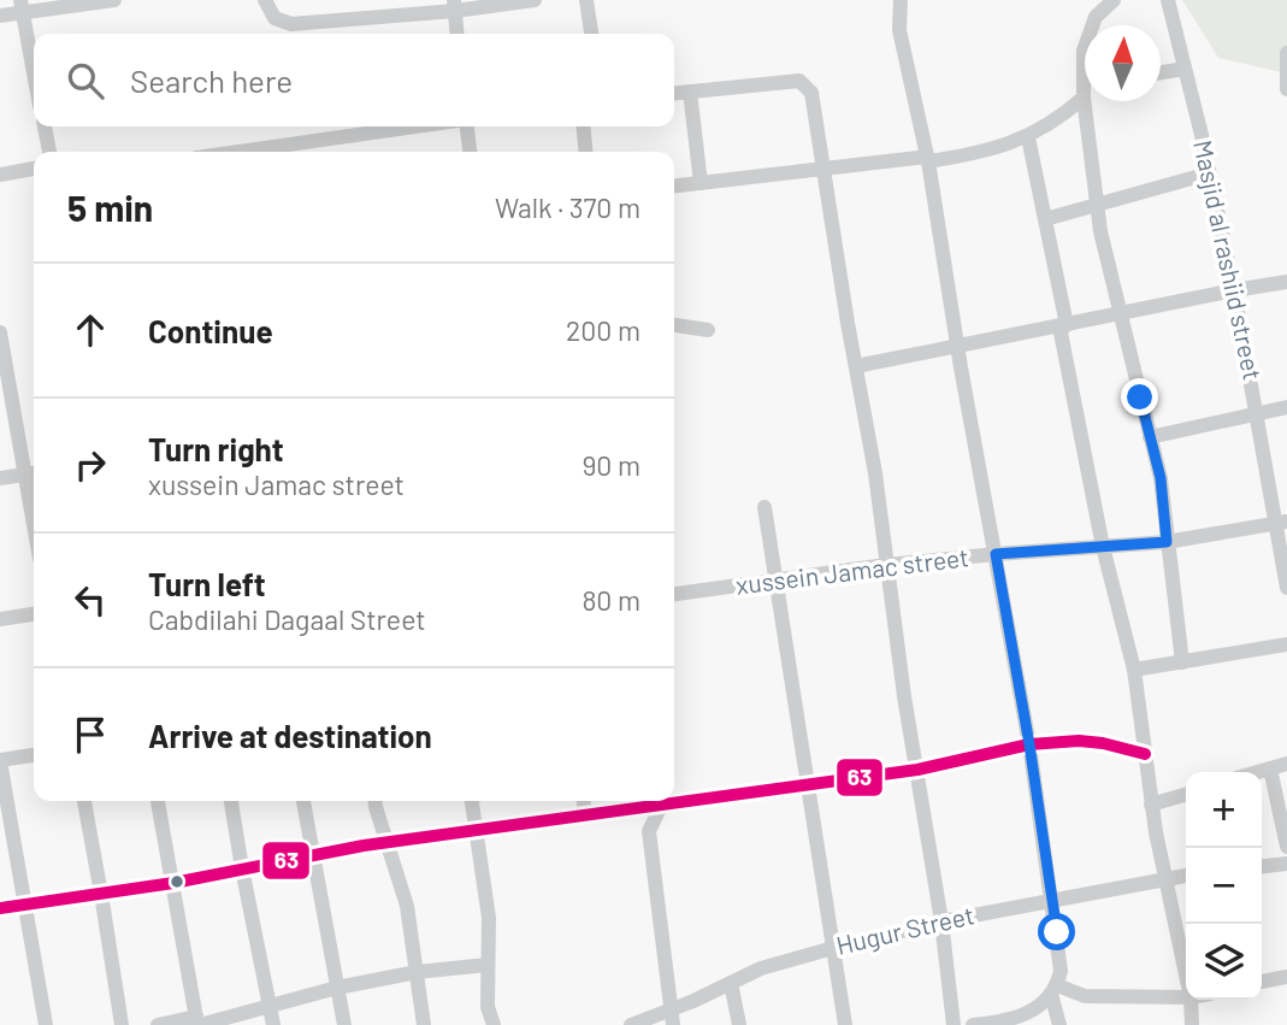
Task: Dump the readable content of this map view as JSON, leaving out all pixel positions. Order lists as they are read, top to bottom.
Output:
{
  "streets": {
    "street": ["Masjid al rashiid street", "xussein Jamac street", "Hugur Street"]
  },
  "crossings": [
    ["Masjid al rashiid street", "xussein Jamac street"]
  ],
  "lines": ["transit line 63"],
  "north": "top",
  "page": {
    "search": "Search here",
    "heading": ["5 min", "Walk · 370 m"],
    "list": [
      ["Continue", "200 m"],
      ["Turn right", "xussein Jamac street", "90 m"],
      ["Turn left", "Cabdilahi Dagaal Street", "80 m"],
      "Arrive at destination"
    ],
    "map_buttons": ["+", "−"]
  }
}
